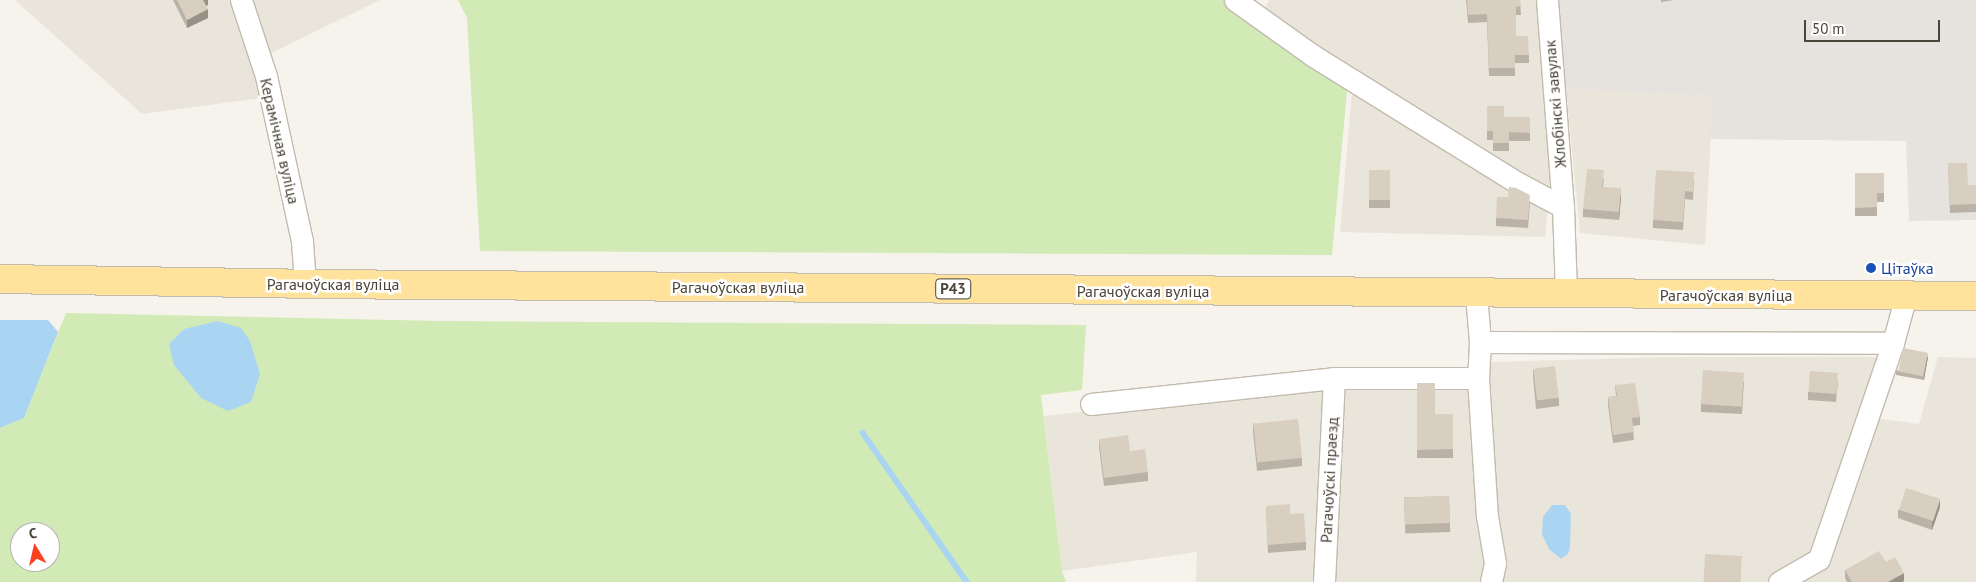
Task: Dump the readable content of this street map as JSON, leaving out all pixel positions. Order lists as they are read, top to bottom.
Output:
{
  "streets": {
    "main road": ["Рагачоўская вуліца", "Р43"],
    "street": ["Жлобінскі завулак", "Керамічная вуліца", "Рагачоўскі праезд"]
  },
  "crossings": [
    ["Жлобінскі завулак", "Рагачоўская вуліца"],
    ["Керамічная вуліца", "Рагачоўская вуліца"]
  ],
  "places": ["Цітаўка"],
  "scale_bar": "50 m",
  "north": "top"
}
